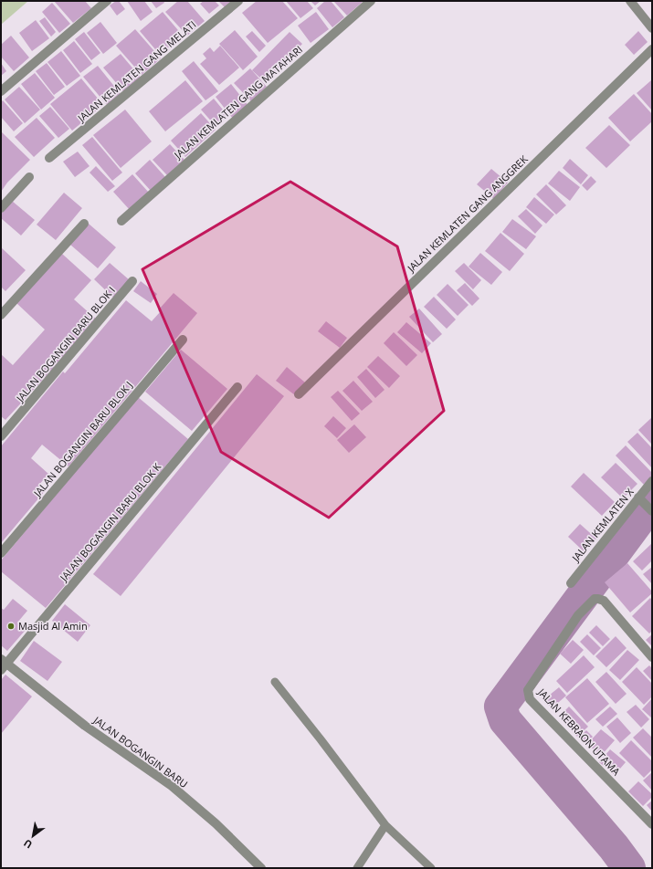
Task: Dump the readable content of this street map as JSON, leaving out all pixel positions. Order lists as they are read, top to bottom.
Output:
{
  "streets": {
    "street": [
      "JALAN KEMLATEN GANG MELATI",
      "JALAN KEMLATEN GANG MATAHARI",
      "JALAN KEMLATEN GANG ANGGREK",
      "JALAN BOGANGIN BARU BLOK I",
      "JALAN BOGANGIN BARU BLOK J",
      "JALAN BOGANGIN BARU BLOK K",
      "JALAN KEMLATEN X",
      "JALAN KEBRAON UTAMA",
      "JALAN BOGANGIN BARU"
    ]
  },
  "crossings": [
    ["JALAN BOGANGIN BARU BLOK K", "JALAN BOGANGIN BARU"]
  ],
  "places": ["Masjid Al Amin"],
  "north": "bottom left"
}
